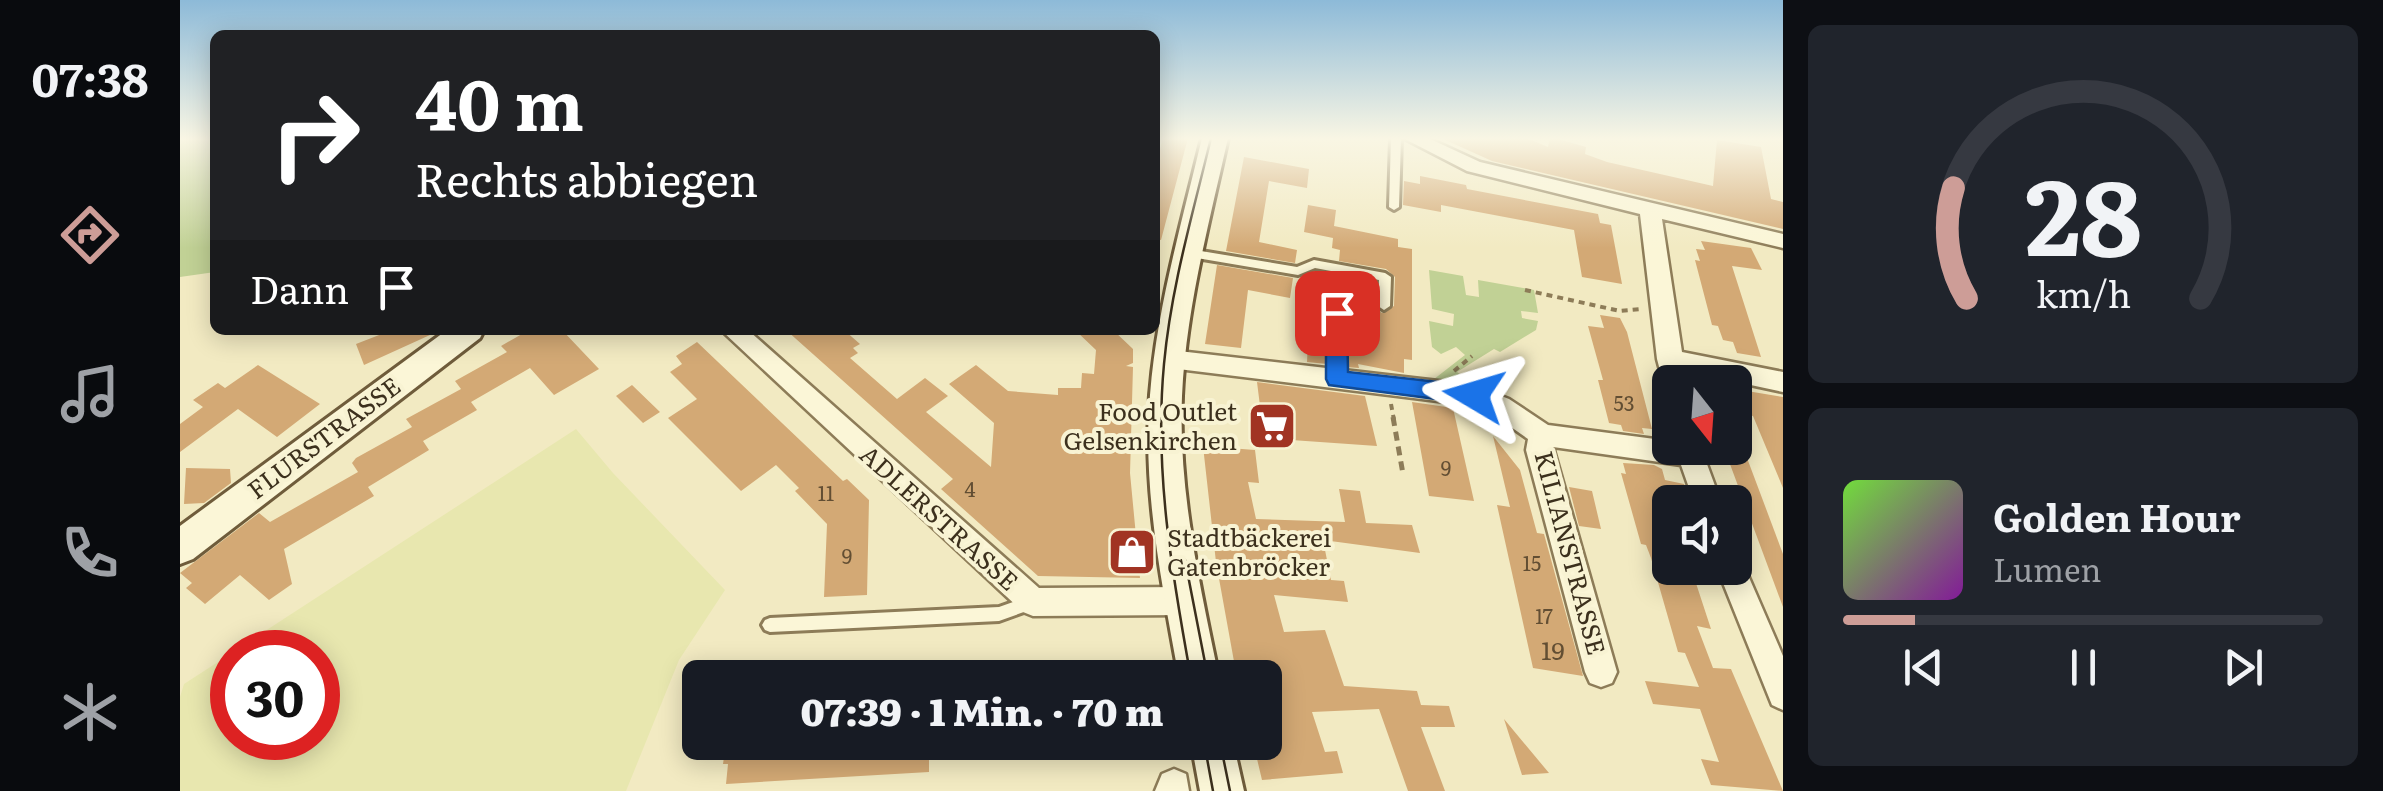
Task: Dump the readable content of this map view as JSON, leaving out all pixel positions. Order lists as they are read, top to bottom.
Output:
{
  "streets": {
    "main road": ["FLURSTRASSE"],
    "street": ["ADLERSTRASSE", "KILIANSTRASSE"]
  },
  "places": {
    "supermarket": ["Food Outlet Gelsenkirchen"],
    "shop": ["Stadtbäckerei Gatenbröcker"]
  },
  "house_numbers": [
    "53",
    "9",
    "4",
    "11",
    "9",
    "15",
    "17",
    "19"
  ],
  "north": "bottom",
  "page": {
    "tabs": "07:38",
    "turn": ["40 m", "Rechts abbiegen"],
    "then": "Dann",
    "song": ["Golden Hour", "Lumen"],
    "limit": "30",
    "trip": "07:39 · 1 Min. · 70 m",
    "gauge": ["28", "km/h"]
  }
}
